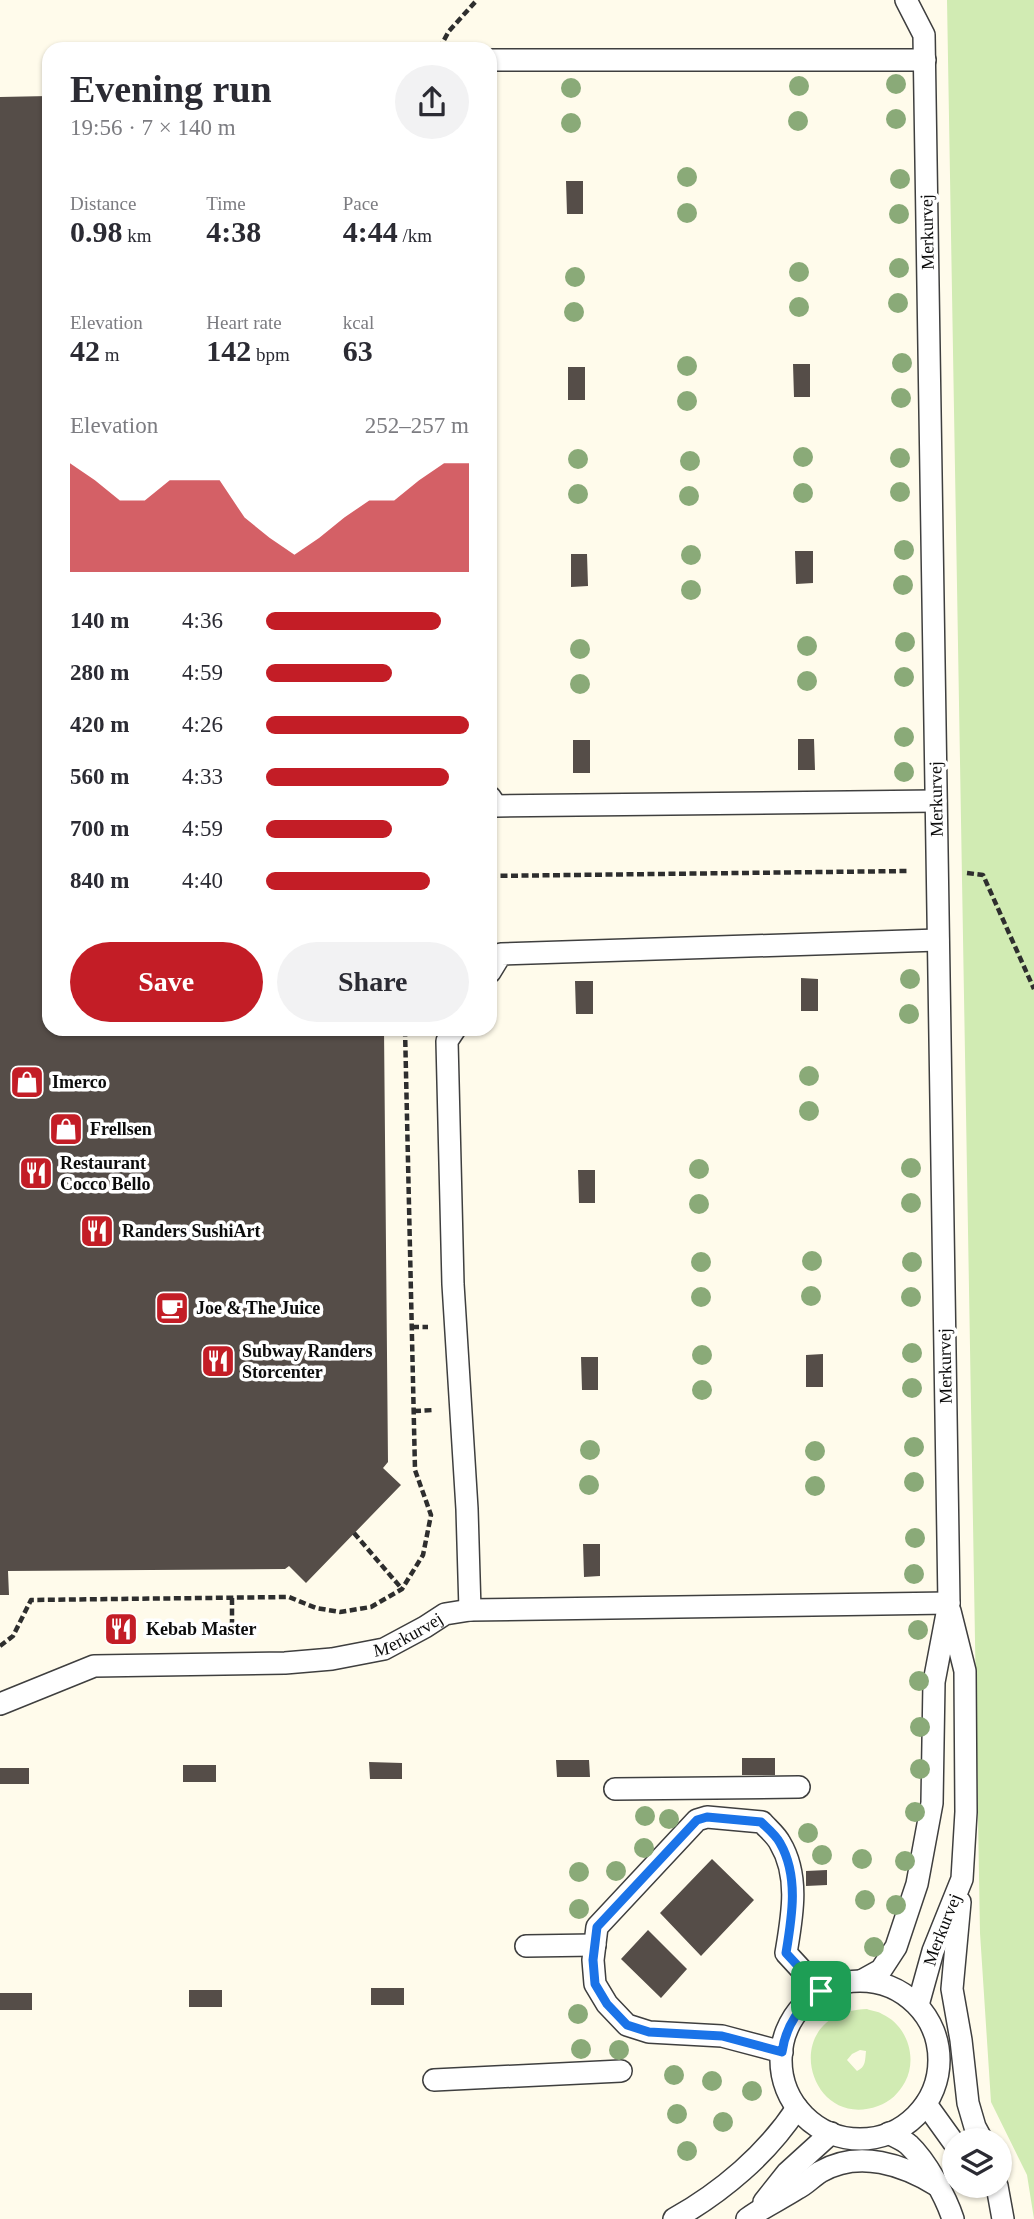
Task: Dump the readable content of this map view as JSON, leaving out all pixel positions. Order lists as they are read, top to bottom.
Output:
{
  "streets": {
    "lane": ["Merkurvej"]
  },
  "places": {
    "shop": ["Imerco", "Frellsen"],
    "restaurant": [
      "Restaurant Cocco Bello",
      "Randers SushiArt",
      "Subway Randers Storcenter",
      "Kebab Master"
    ],
    "cafe": ["Joe & The Juice"]
  },
  "page": {
    "heading": ["Evening run", "19:56 · 7 × 140 m"],
    "stats": [
      ["Distance", "0.98 km"],
      ["Time", "4:38"],
      ["Pace", "4:44 /km"],
      ["Elevation", "42 m"],
      ["Heart rate", "142 bpm"],
      ["kcal", "63"]
    ],
    "chart": ["Elevation", "252–257 m"],
    "list": [
      {
        "name": "140 m",
        "note": "4:36"
      },
      {
        "name": "280 m",
        "note": "4:59"
      },
      {
        "name": "420 m",
        "note": "4:26"
      },
      {
        "name": "560 m",
        "note": "4:33"
      },
      {
        "name": "700 m",
        "note": "4:59"
      },
      {
        "name": "840 m",
        "note": "4:40"
      }
    ],
    "buttons": ["Save", "Share"]
  }
}
